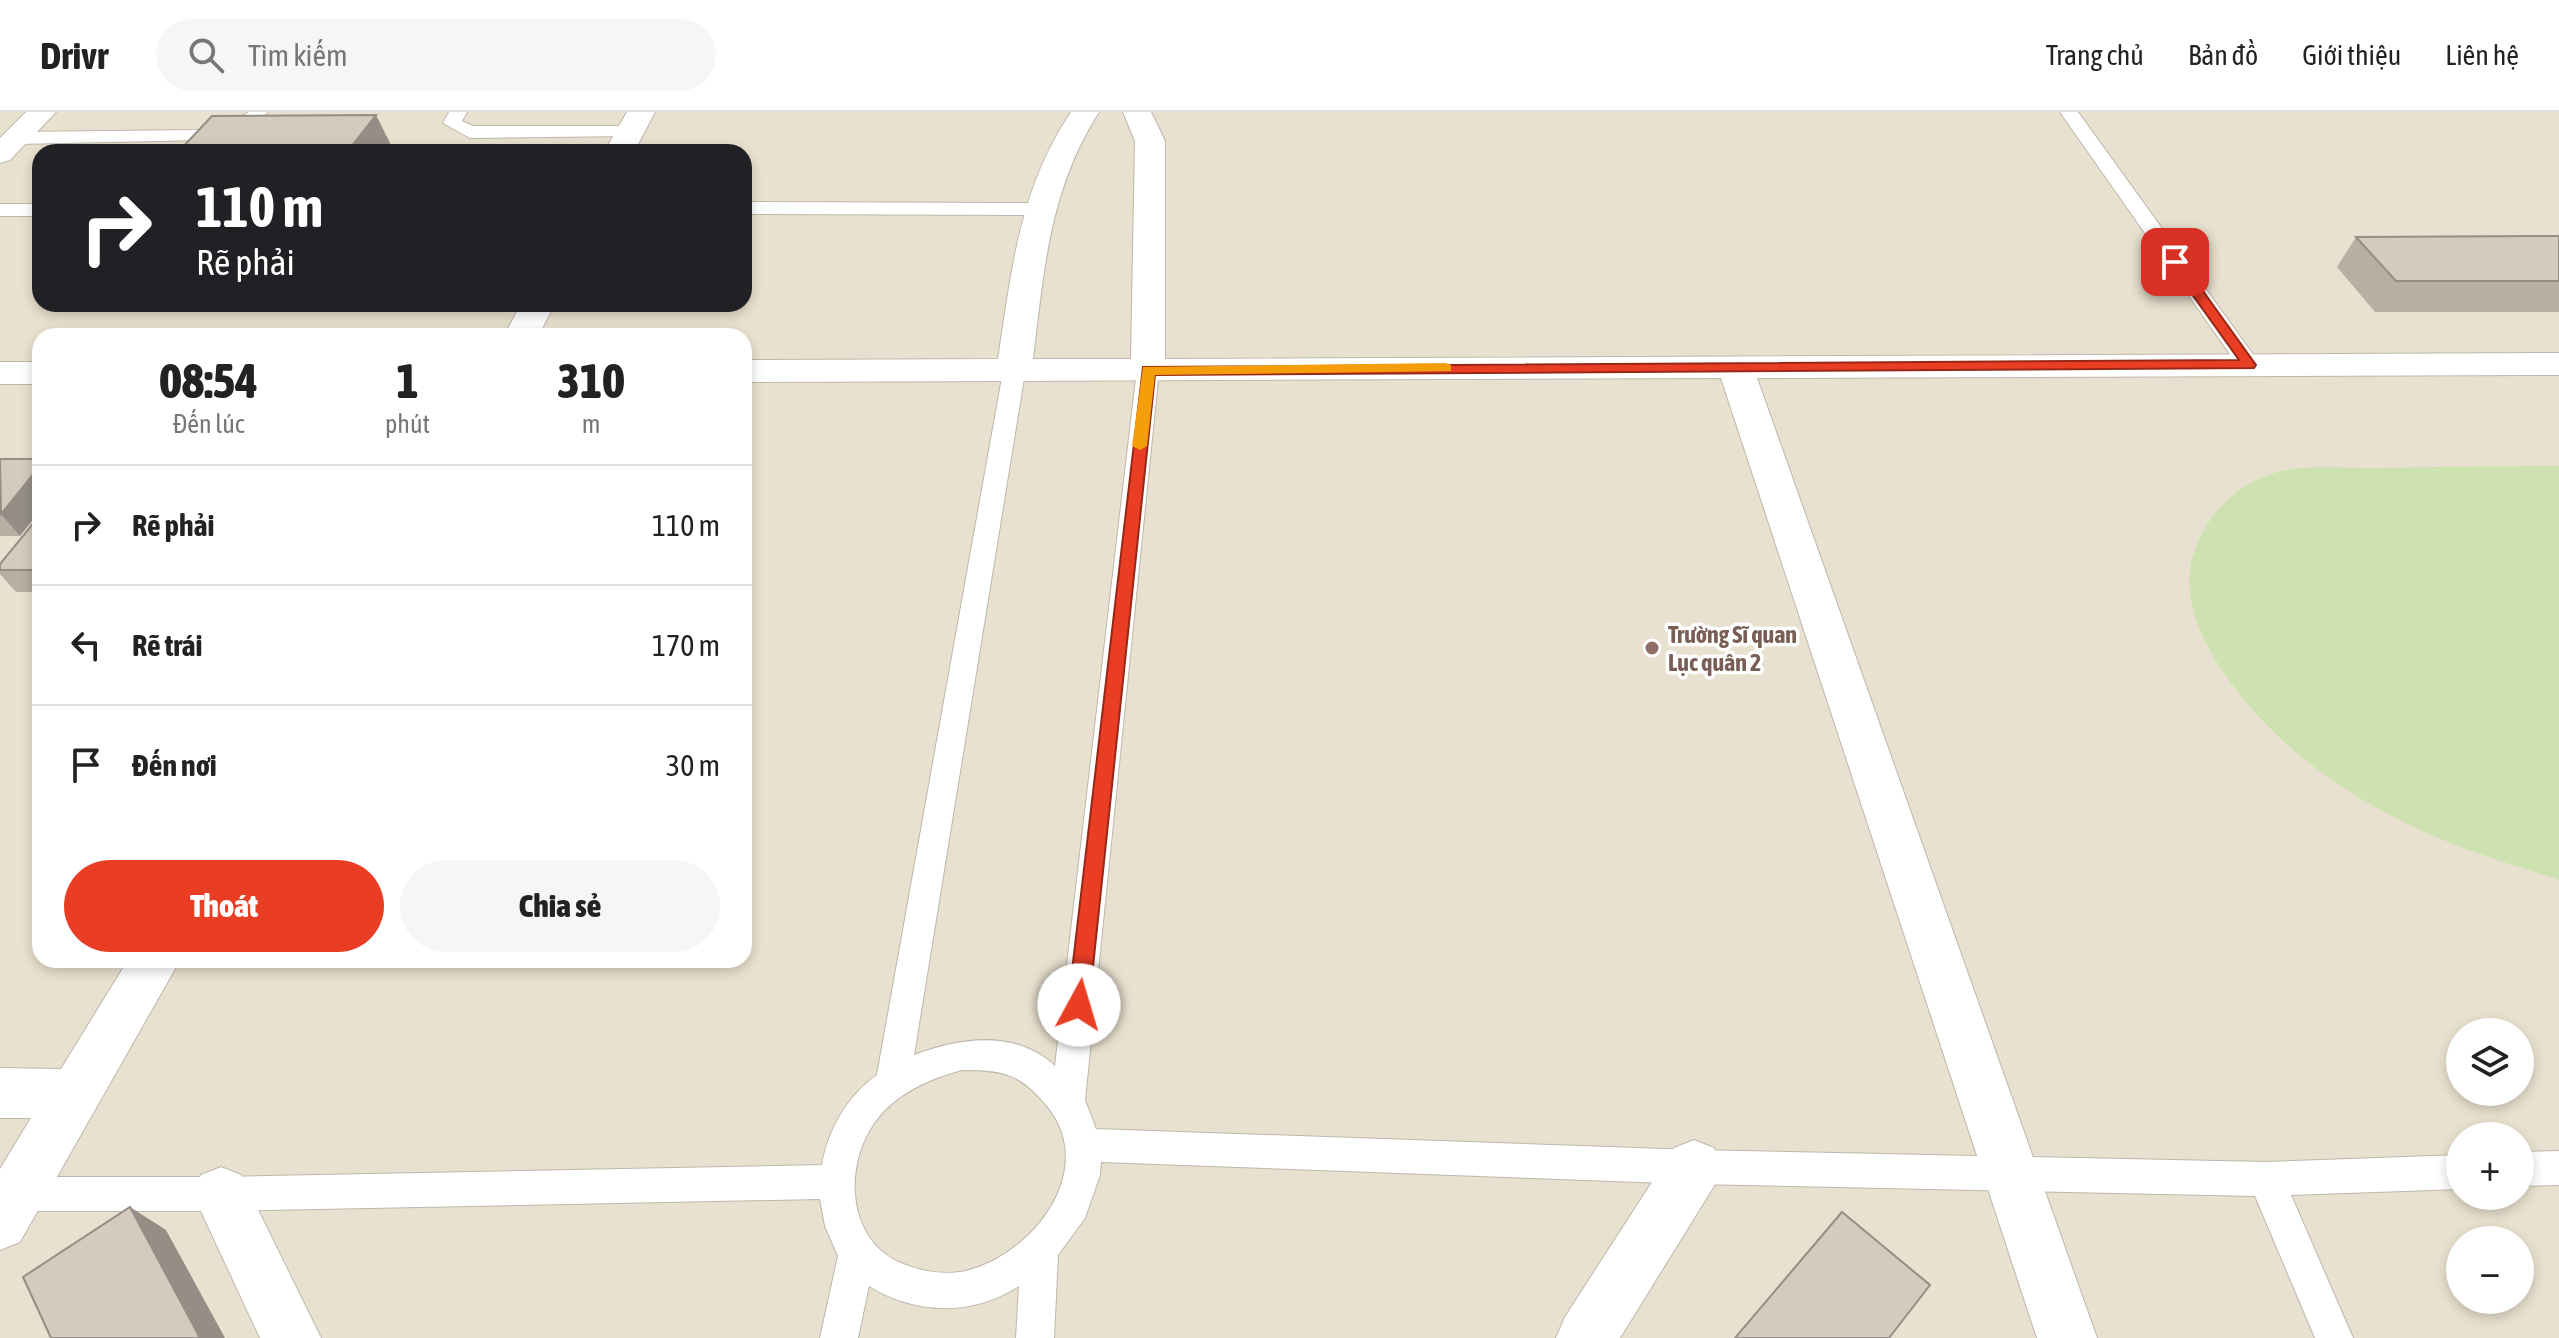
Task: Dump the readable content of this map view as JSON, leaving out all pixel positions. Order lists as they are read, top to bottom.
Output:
{
  "places": ["Trường Sĩ quan Lục quân 2"],
  "page": {
    "header": "Drivr",
    "search": "Tìm kiếm",
    "nav": [
      "Trang chủ",
      "Bản đồ",
      "Giới thiệu",
      "Liên hệ"
    ],
    "turn": ["110 m", "Rẽ phải"],
    "eta": [
      "08:54",
      "Đến lúc",
      "1",
      "phút",
      "310",
      "m"
    ],
    "list": [
      {
        "name": "Rẽ phải",
        "value": "110 m"
      },
      {
        "name": "Rẽ trái",
        "value": "170 m"
      },
      {
        "name": "Đến nơi",
        "value": "30 m"
      }
    ],
    "buttons": ["Thoát", "Chia sẻ"],
    "map_buttons": ["+", "−"]
  }
}
